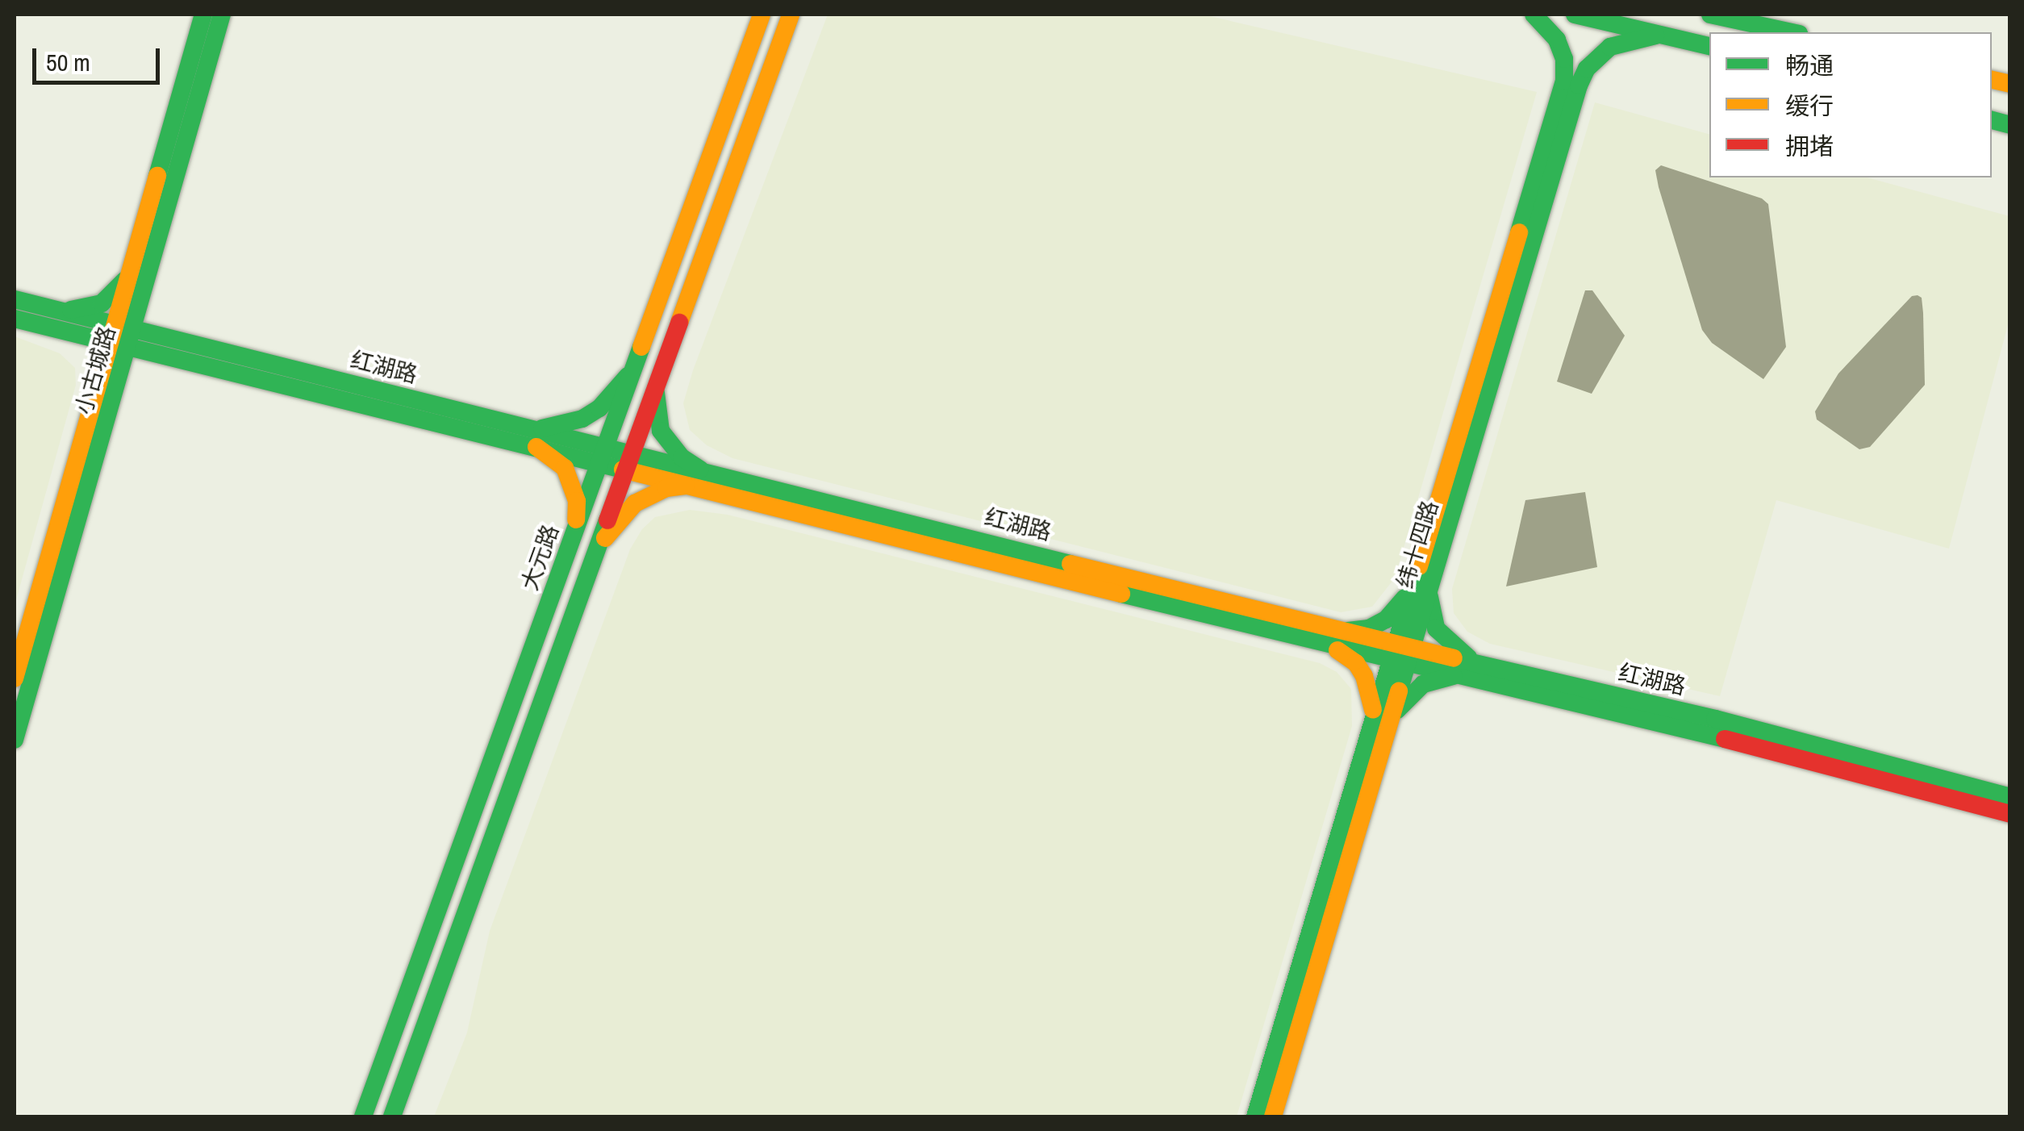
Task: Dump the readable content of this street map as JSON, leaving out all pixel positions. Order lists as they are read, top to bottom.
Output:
{
  "streets": {
    "main road": [
      "红湖路",
      "小古城路",
      "纬十四路",
      "大元路"
    ]
  },
  "crossings": [
    ["红湖路", "小古城路"],
    ["红湖路", "纬十四路"],
    ["红湖路", "大元路"]
  ],
  "legend": ["畅通", "缓行", "拥堵"],
  "scale_bar": "50 m"
}
